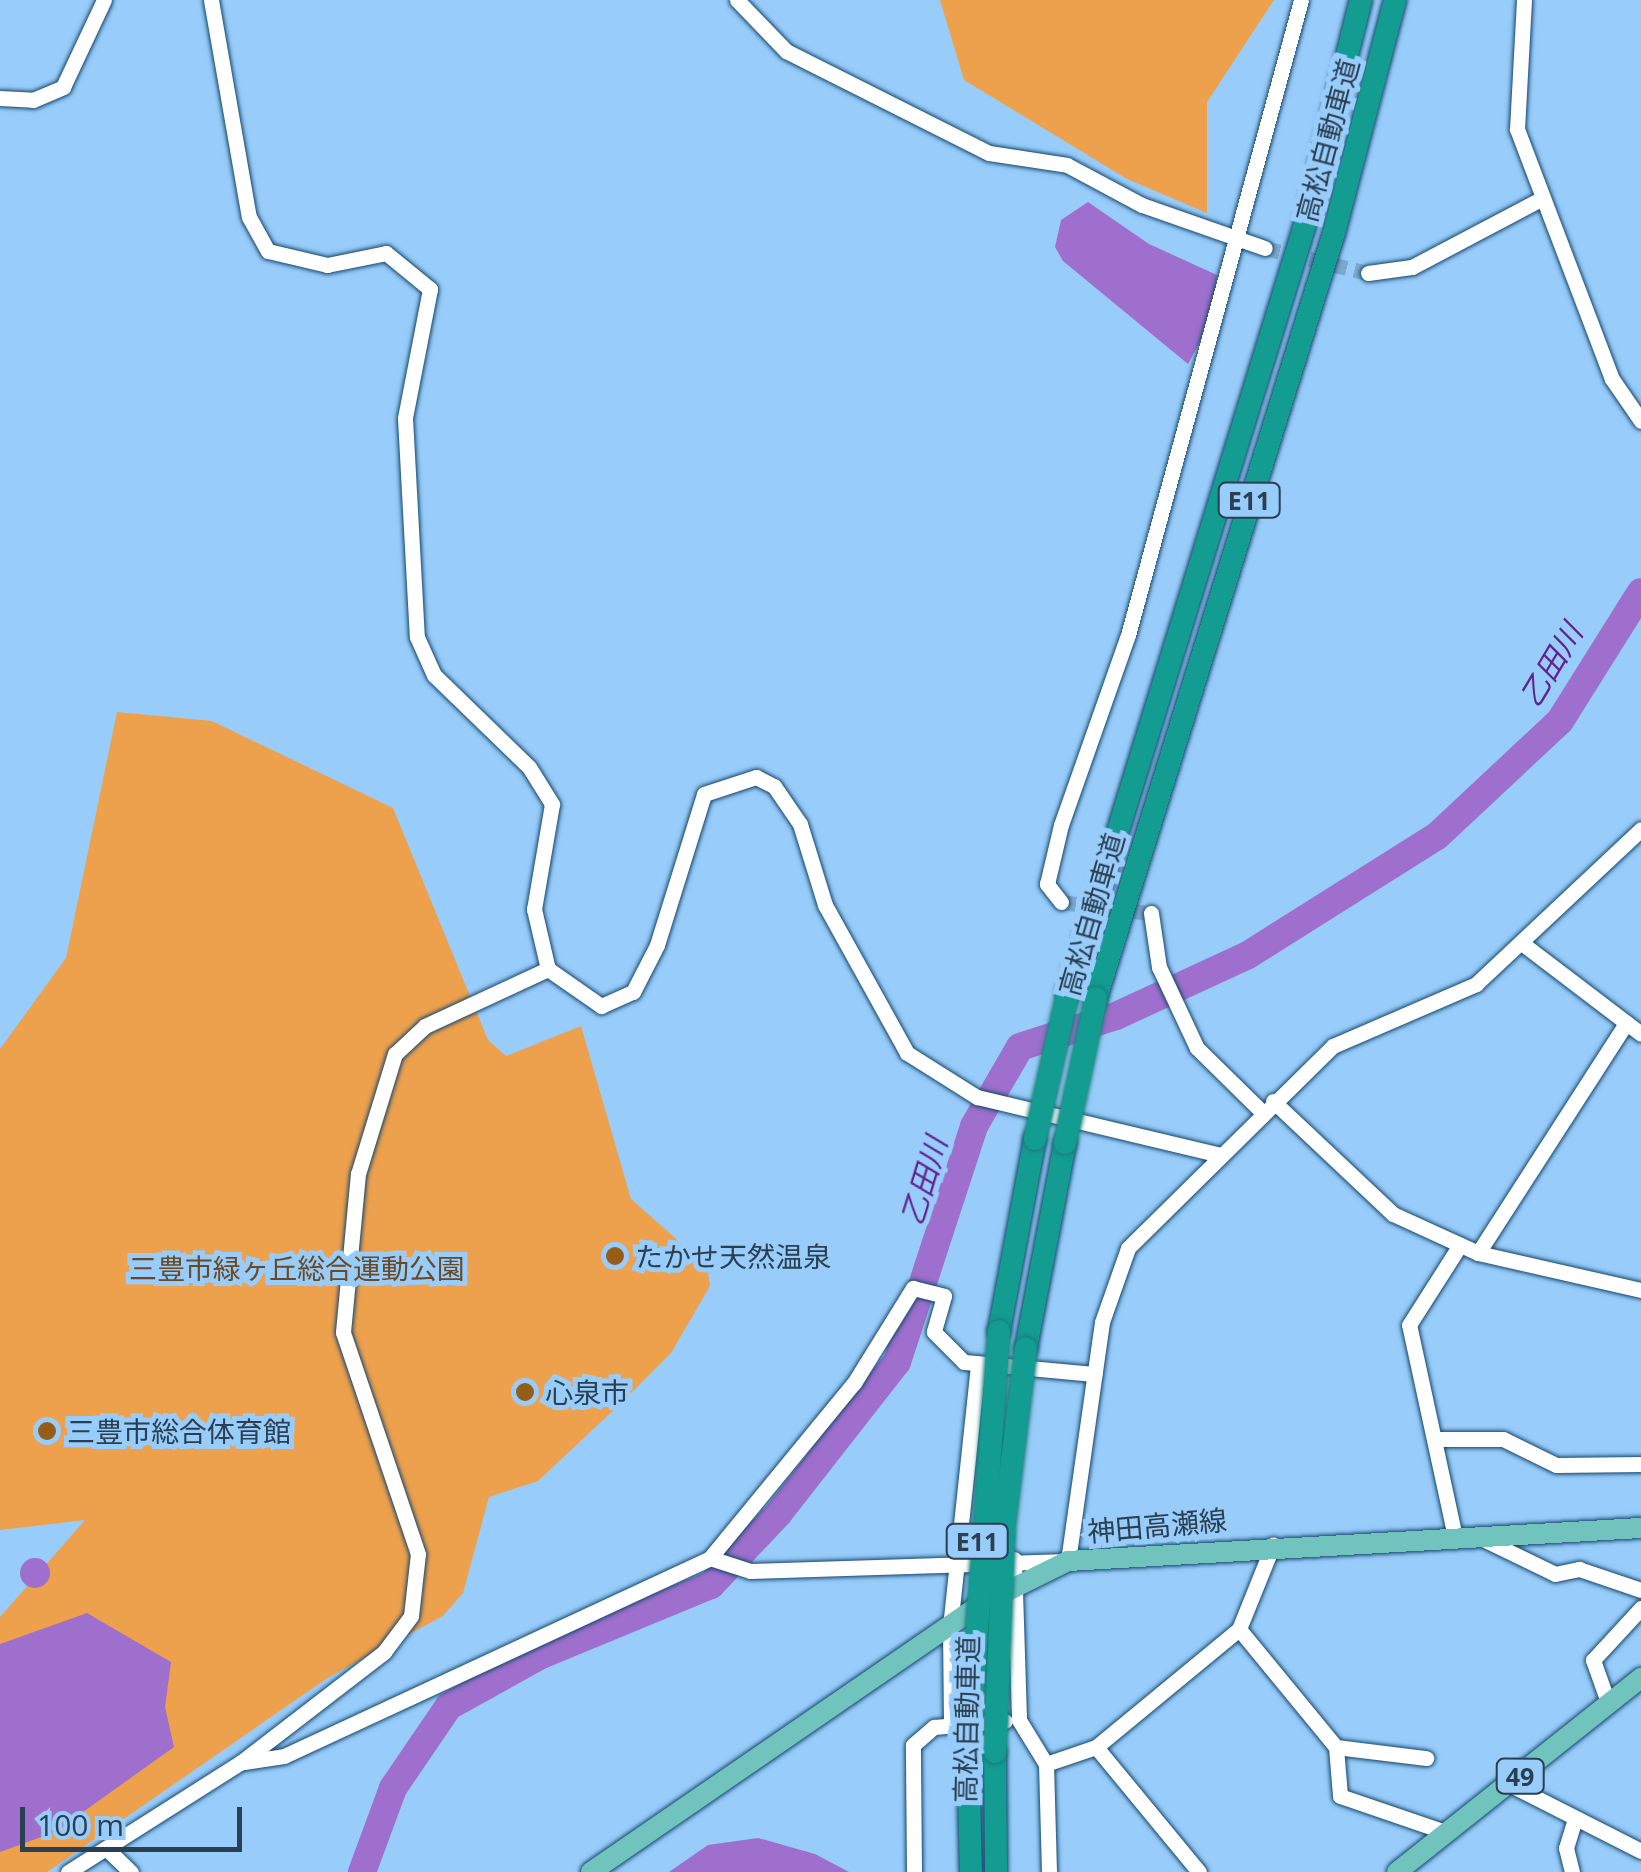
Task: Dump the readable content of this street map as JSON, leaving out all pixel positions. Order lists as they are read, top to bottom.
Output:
{
  "streets": {
    "highway": ["高松自動車道", "E11"],
    "main road": ["神田高瀬線", "49"]
  },
  "water": ["乙田川"],
  "parks": ["三豊市緑ヶ丘総合運動公園"],
  "places": ["たかせ天然温泉", "心泉市", "三豊市総合体育館"],
  "scale_bar": "100 m"
}
